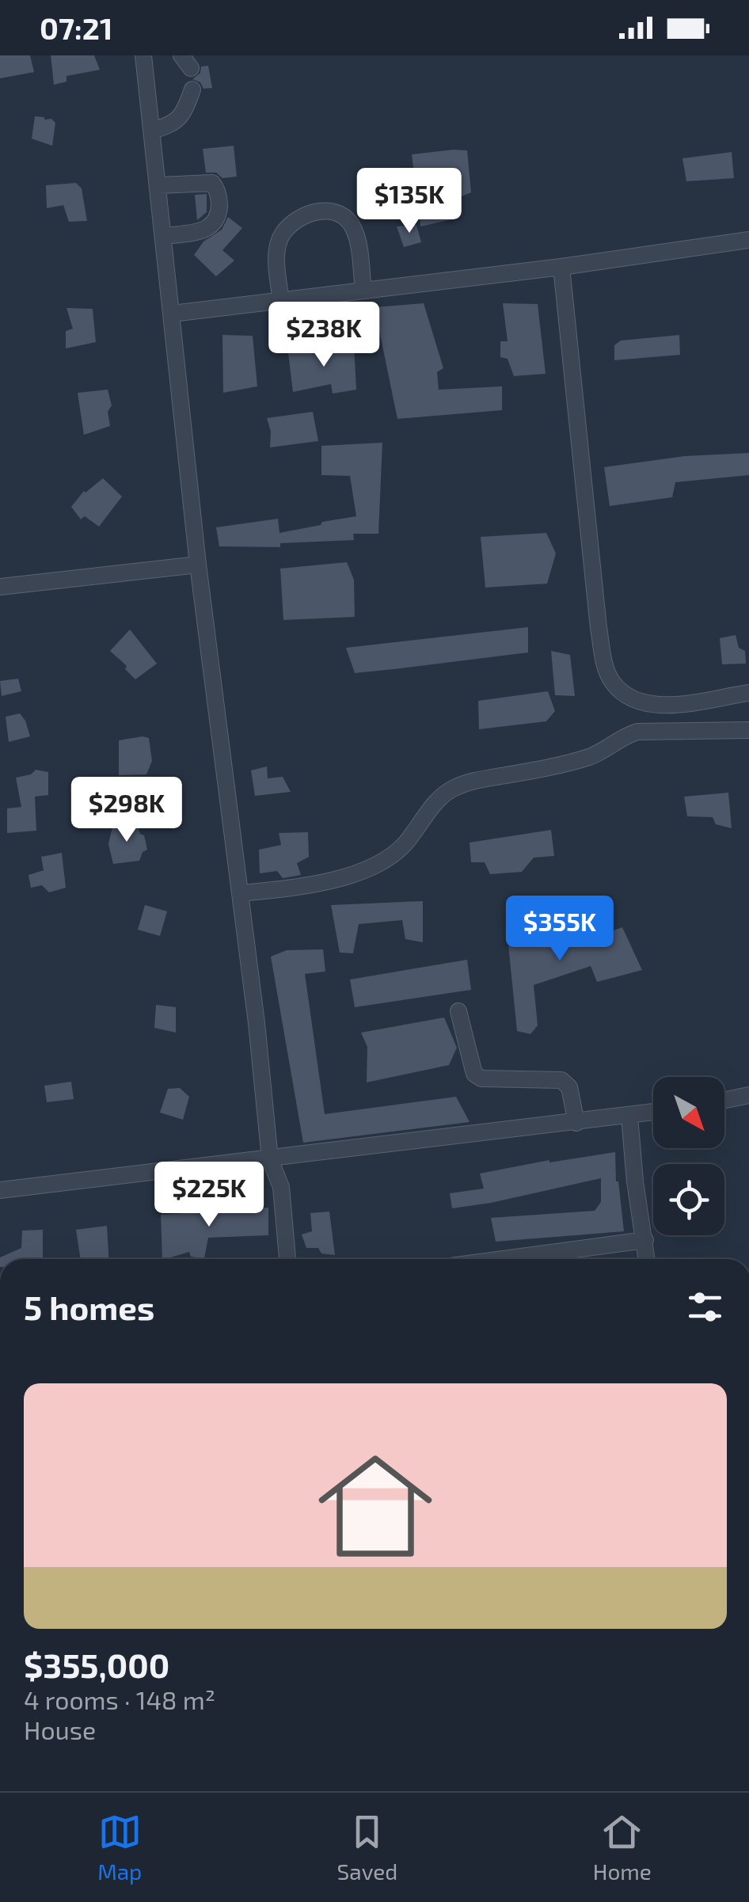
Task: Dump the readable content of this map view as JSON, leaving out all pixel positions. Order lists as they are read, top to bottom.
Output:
{
  "north": "bottom right",
  "page": {
    "status": "07:21",
    "price": [
      "$135K",
      "$238K",
      "$298K",
      "$355K",
      "$225K"
    ],
    "heading": "5 homes",
    "list": [
      {
        "name": "$355,000",
        "note": "4 rooms · 148 m² · House"
      }
    ],
    "tabs": ["Map", "Saved", "Home"]
  }
}
